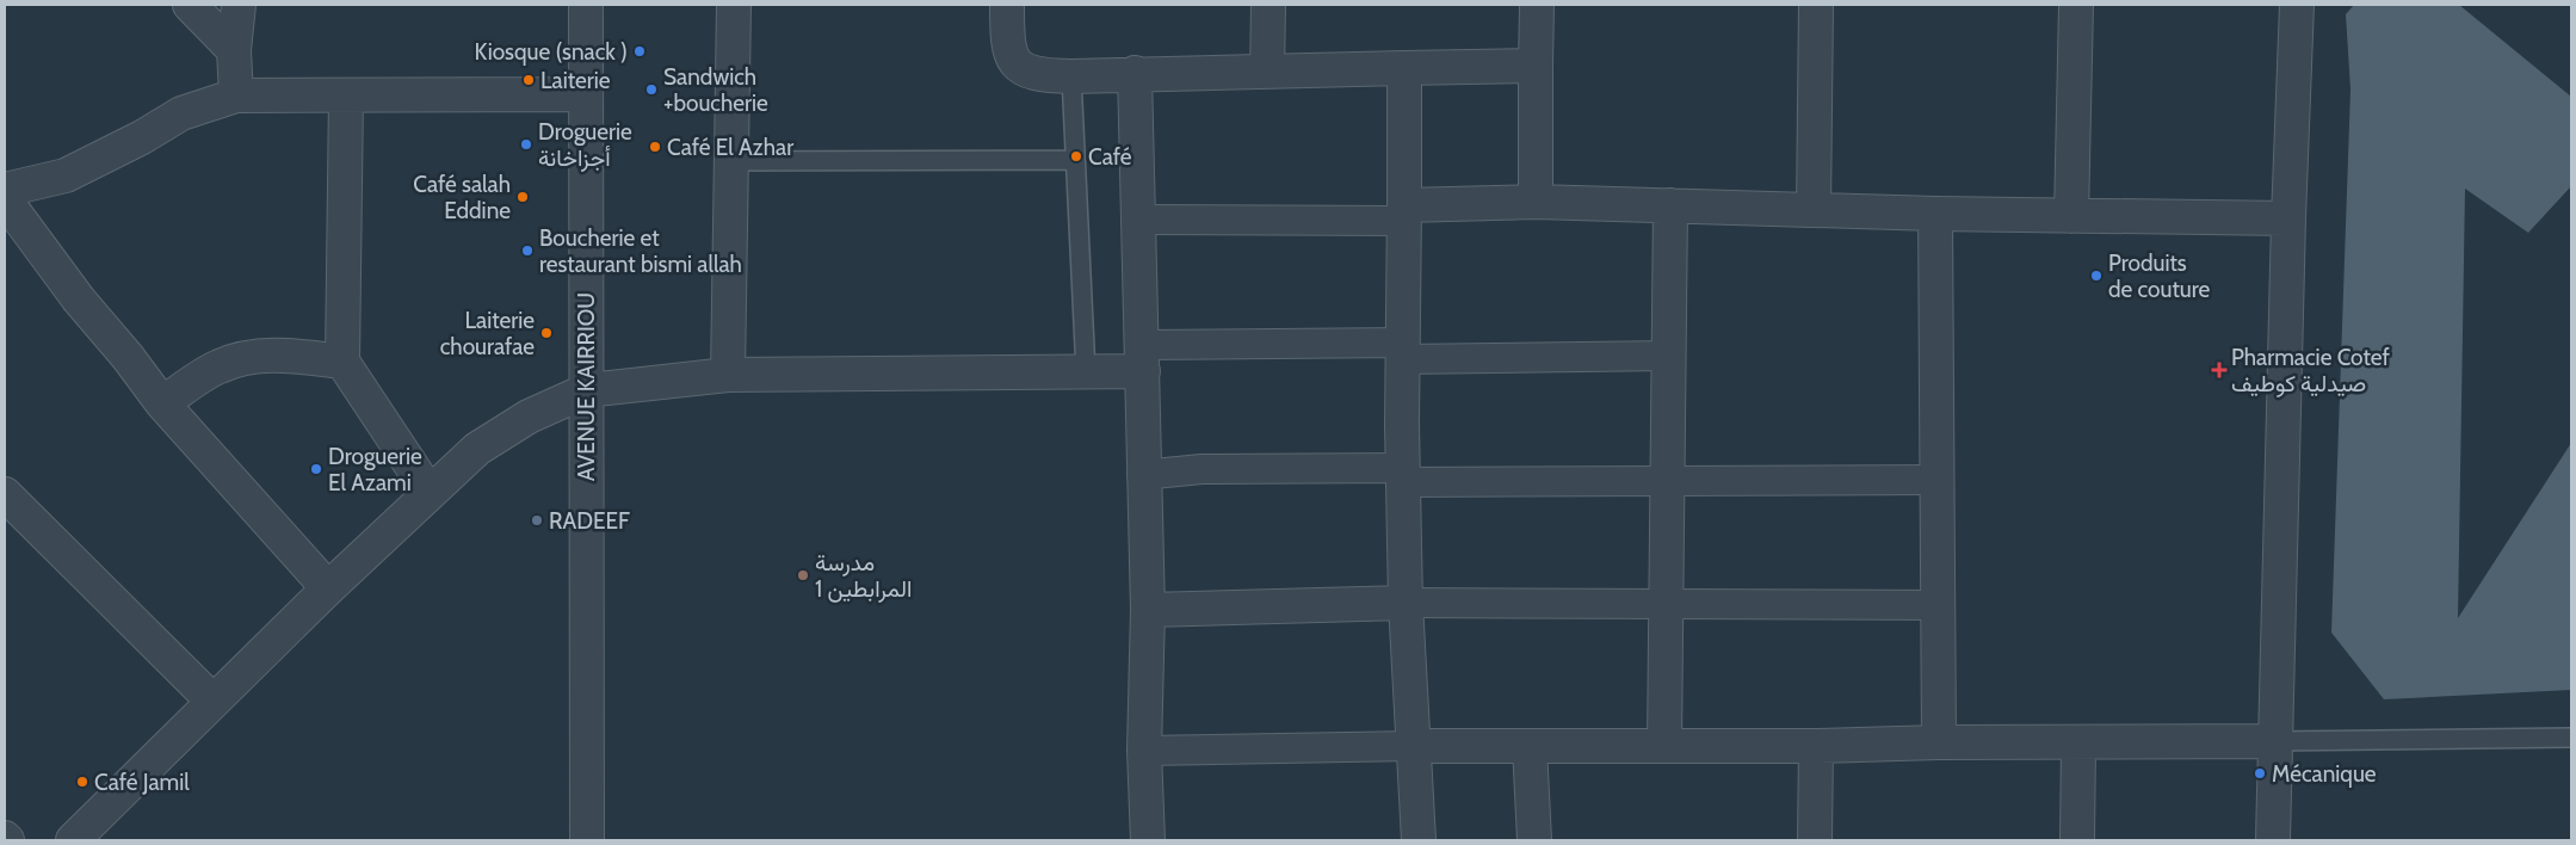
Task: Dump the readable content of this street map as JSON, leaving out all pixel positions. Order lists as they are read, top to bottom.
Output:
{
  "streets": {
    "street": ["AVENUE KAIRRIOU"]
  },
  "places": {
    "other": [
      "Kiosque (snack )",
      "Laiterie",
      "Sandwich +boucherie",
      "Droguerie أجزاخانة",
      "Café El Azhar",
      "Café",
      "Café salah Eddine",
      "Boucherie et restaurant bismi allah",
      "Produits de couture",
      "Laiterie chourafae",
      "Droguerie El Azami",
      "RADEEF",
      "مدرسة المرابطين 1",
      "Mécanique",
      "Café Jamil"
    ],
    "health": ["Pharmacie Cotef صيدلية كوطيف"]
  }
}
